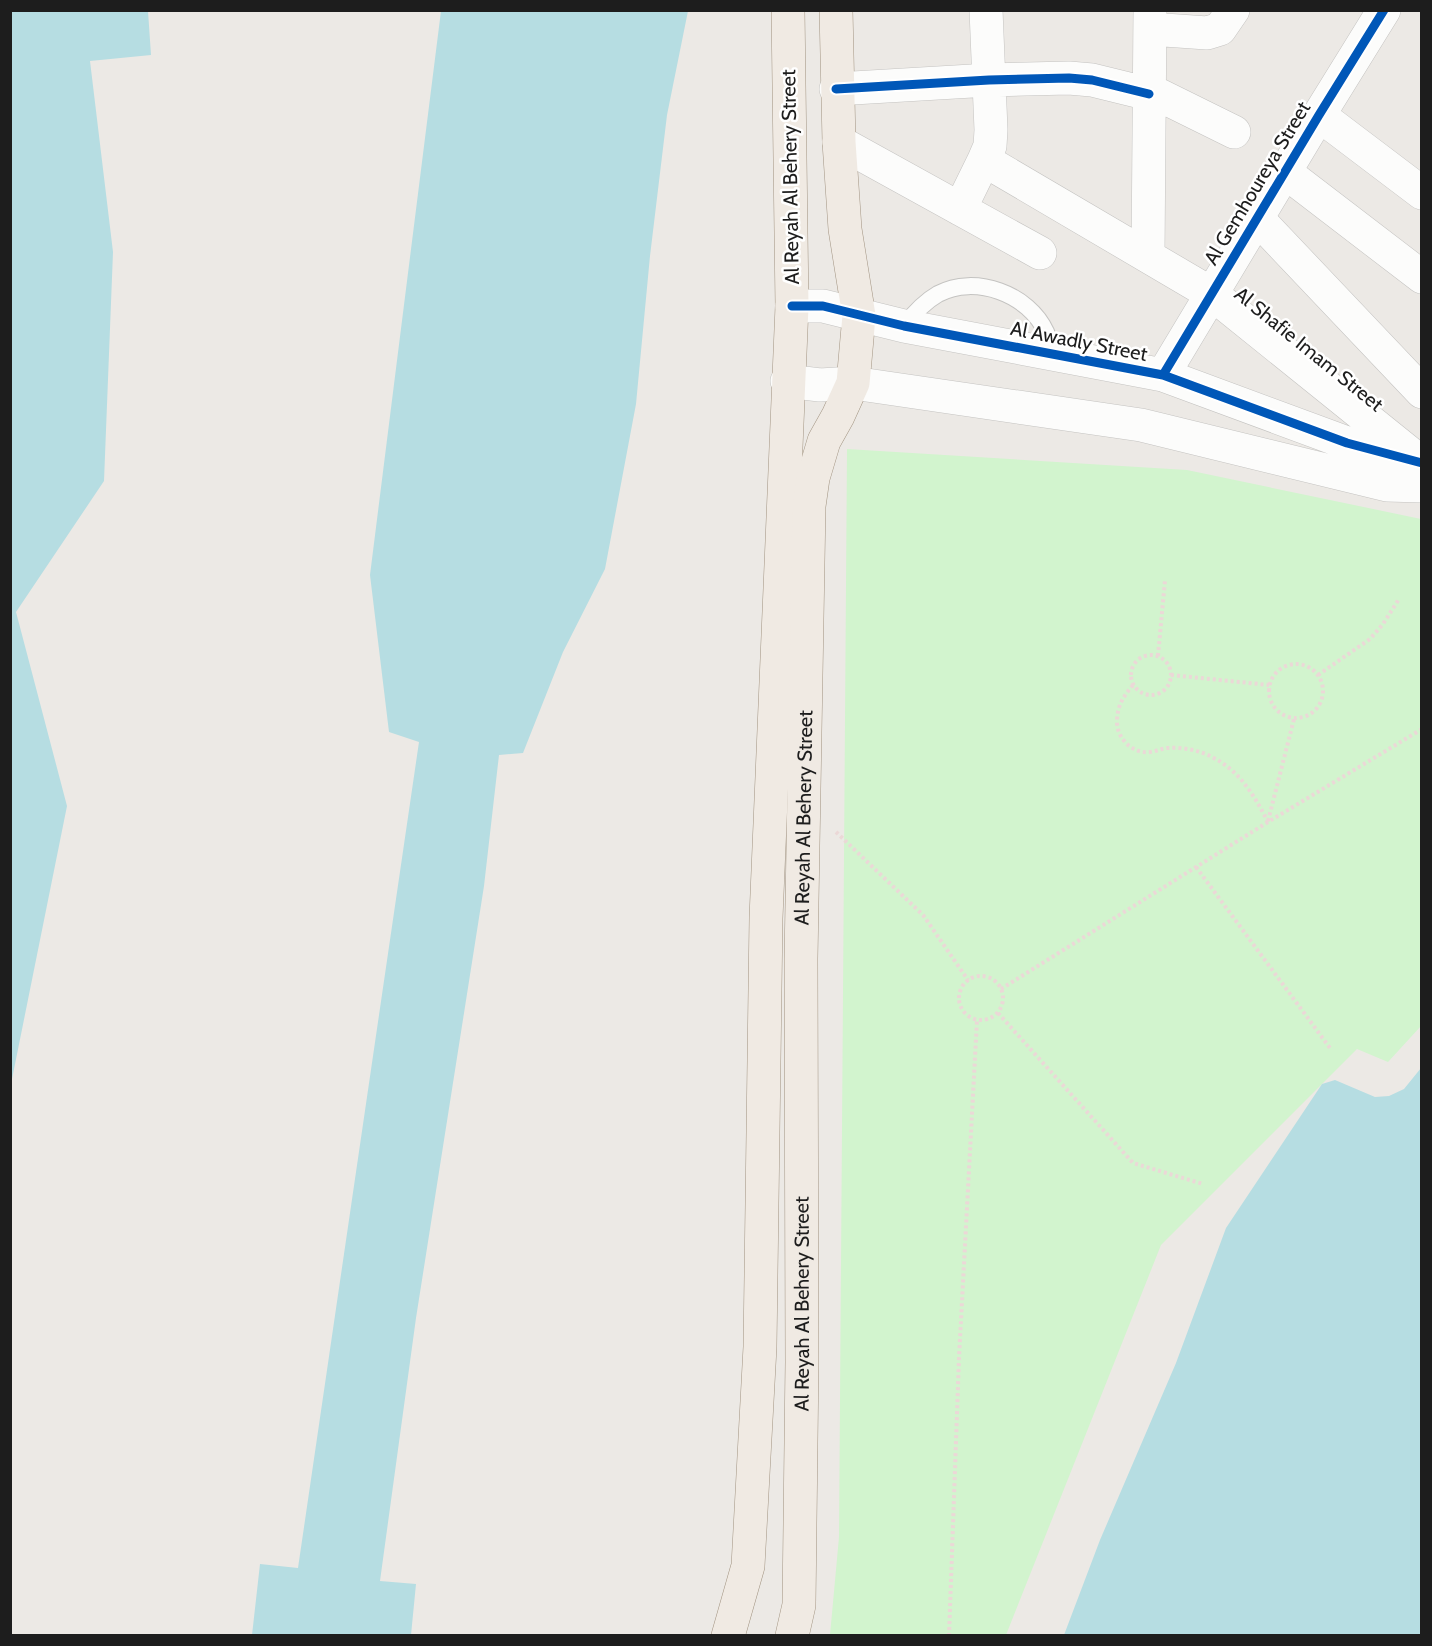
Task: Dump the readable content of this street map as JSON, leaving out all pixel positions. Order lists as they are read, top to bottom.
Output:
{
  "streets": {
    "main road": ["Al Reyah Al Behery Street"],
    "street": ["Al Gemhoureya Street", "Al Awadly Street", "Al Shafie Imam Street"]
  },
  "crossings": [
    ["Al Reyah Al Behery Street", "Al Awadly Street"],
    ["Al Gemhoureya Street", "Al Awadly Street"],
    ["Al Gemhoureya Street", "Al Shafie Imam Street"],
    ["Al Awadly Street", "Al Shafie Imam Street"]
  ]
}
